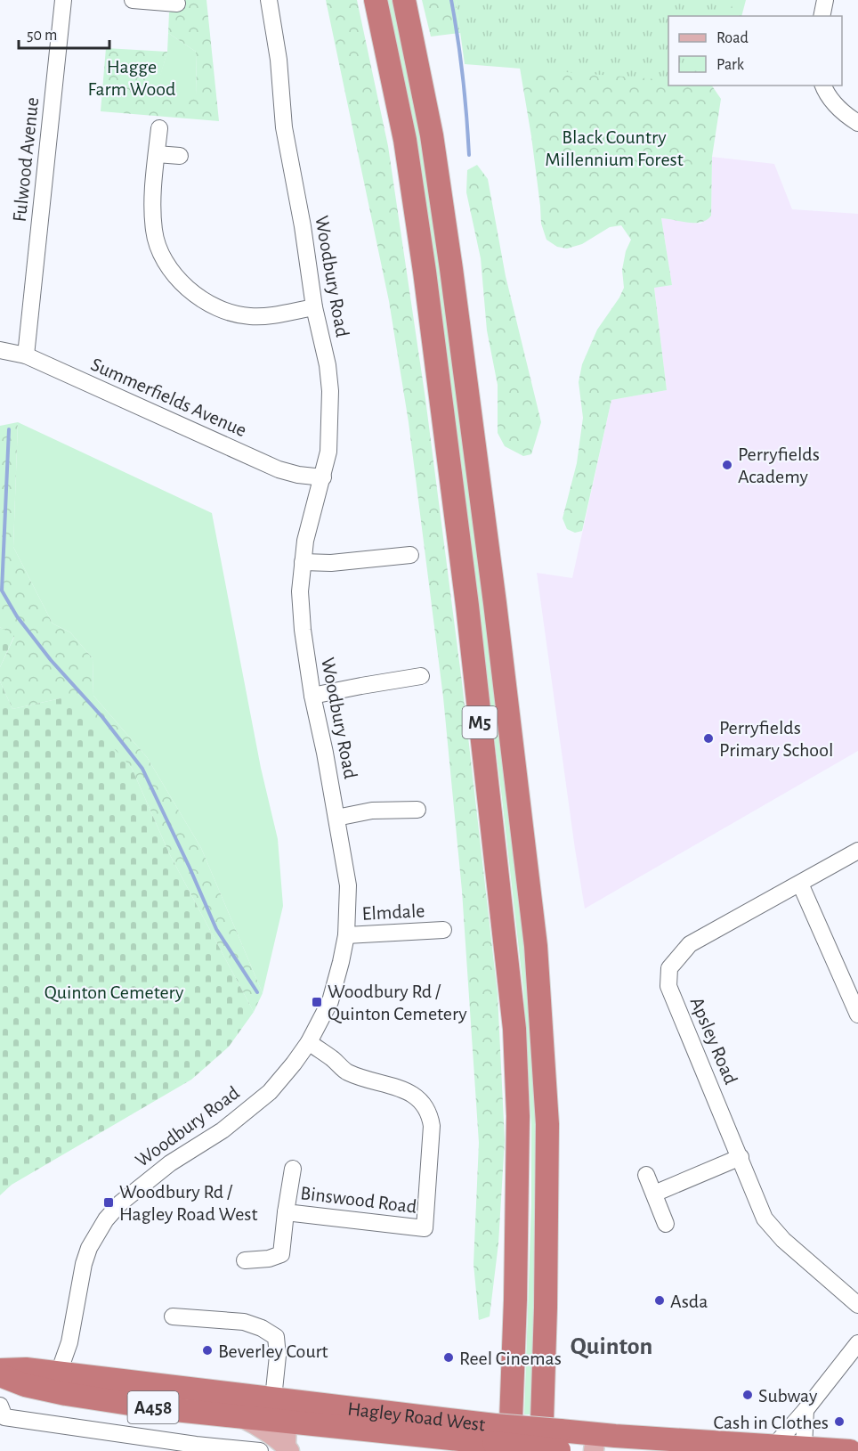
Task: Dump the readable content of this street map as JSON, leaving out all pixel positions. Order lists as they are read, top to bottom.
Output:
{
  "streets": {
    "highway": ["M5", "A458", "Hagley Road West"],
    "street": [
      "Fulwood Avenue",
      "Woodbury Road",
      "Summerfields Avenue",
      "Elmdale",
      "Apsley Road",
      "Binswood Road"
    ]
  },
  "crossings": [
    ["Fulwood Avenue", "Summerfields Avenue"],
    ["Woodbury Road", "Summerfields Avenue"],
    ["Woodbury Road", "Elmdale"],
    ["Woodbury Road", "Binswood Road"],
    ["Woodbury Road", "A458"],
    ["Woodbury Road", "Hagley Road West"],
    ["M5", "Hagley Road West"],
    ["A458", "Hagley Road West"]
  ],
  "districts": ["Quinton"],
  "parks": ["Hagge Farm Wood", "Black Country Millennium Forest", "Quinton Cemetery"],
  "places": {
    "other": [
      "Perryfields Academy",
      "Perryfields Primary School",
      "Asda",
      "Beverley Court",
      "Reel Cinemas",
      "Subway",
      "Cash in Clothes"
    ],
    "transit": ["Woodbury Rd / Quinton Cemetery", "Woodbury Rd / Hagley Road West"]
  },
  "legend": ["Road", "Park"],
  "scale_bar": "50 m"
}
